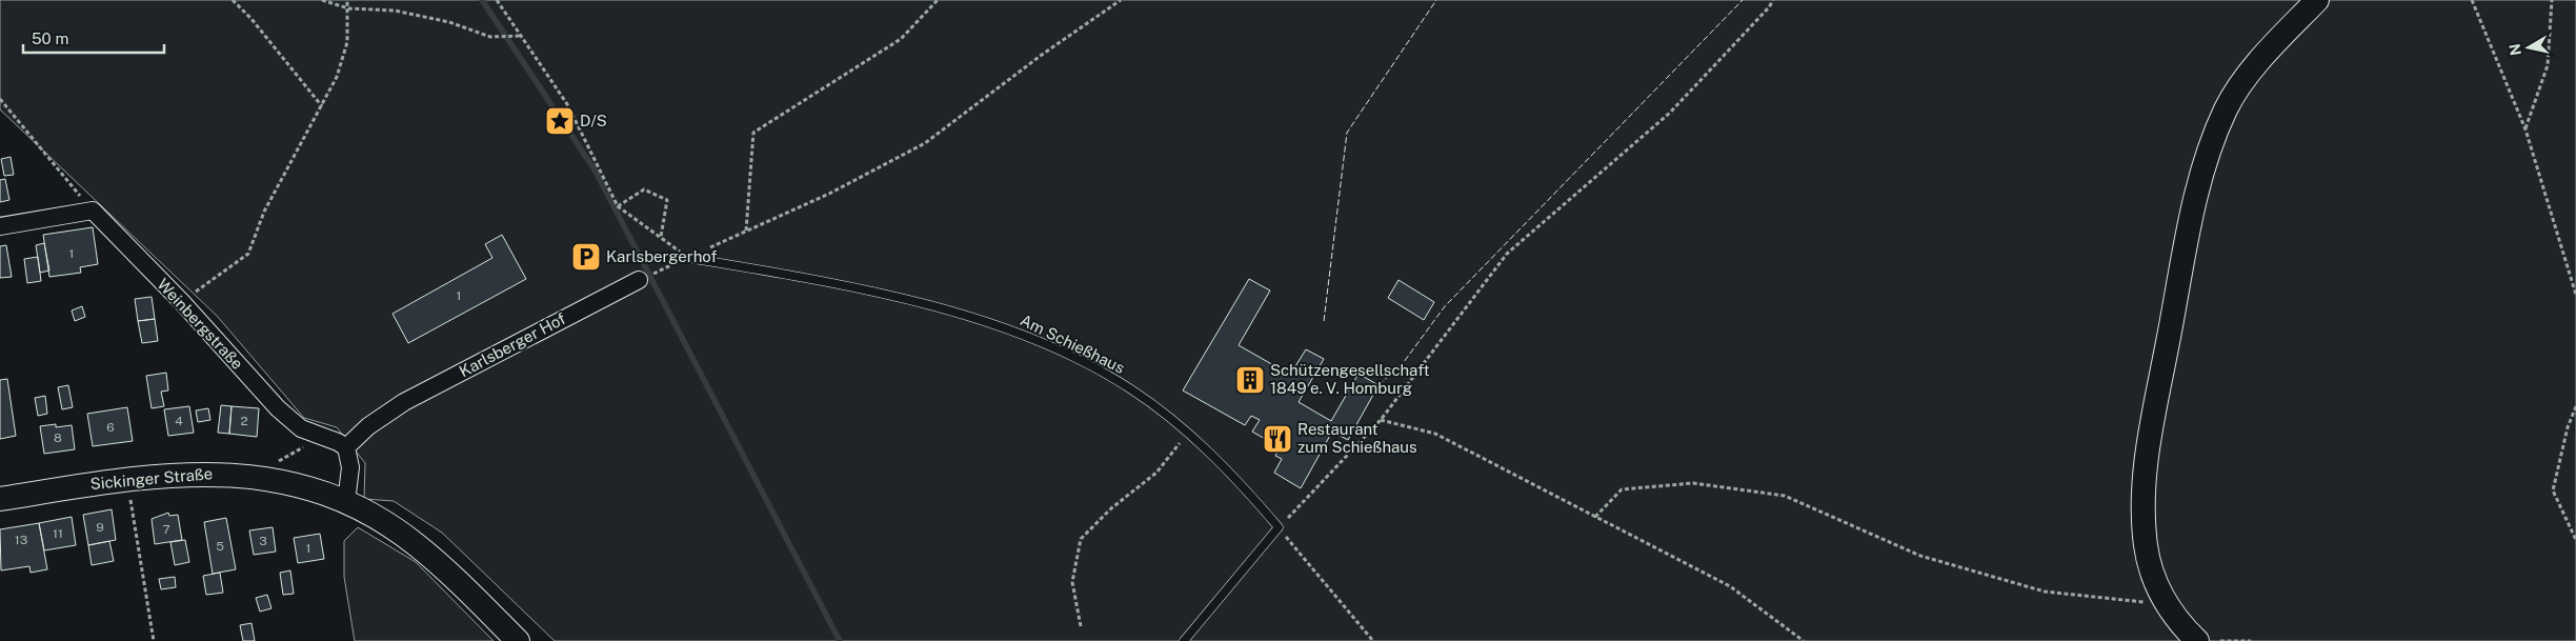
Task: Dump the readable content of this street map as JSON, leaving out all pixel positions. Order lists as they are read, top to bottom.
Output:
{
  "streets": {
    "main road": ["Sickinger Straße"],
    "street": ["Weinbergstraße", "Karlsberger Hof"],
    "lane": ["Am Schießhaus"]
  },
  "crossings": [
    ["Weinbergstraße", "Karlsberger Hof"]
  ],
  "places": {
    "place": ["D/S"],
    "parking": ["Karlsbergerhof"],
    "building": ["Schützengesellschaft 1849 e. V. Homburg"],
    "restaurant": ["Restaurant zum Schießhaus"]
  },
  "house_numbers": [
    "1",
    "1",
    "4",
    "2",
    "6",
    "8",
    "9",
    "7",
    "11",
    "13",
    "3",
    "5",
    "1"
  ],
  "scale_bar": "50 m",
  "north": "left"
}
